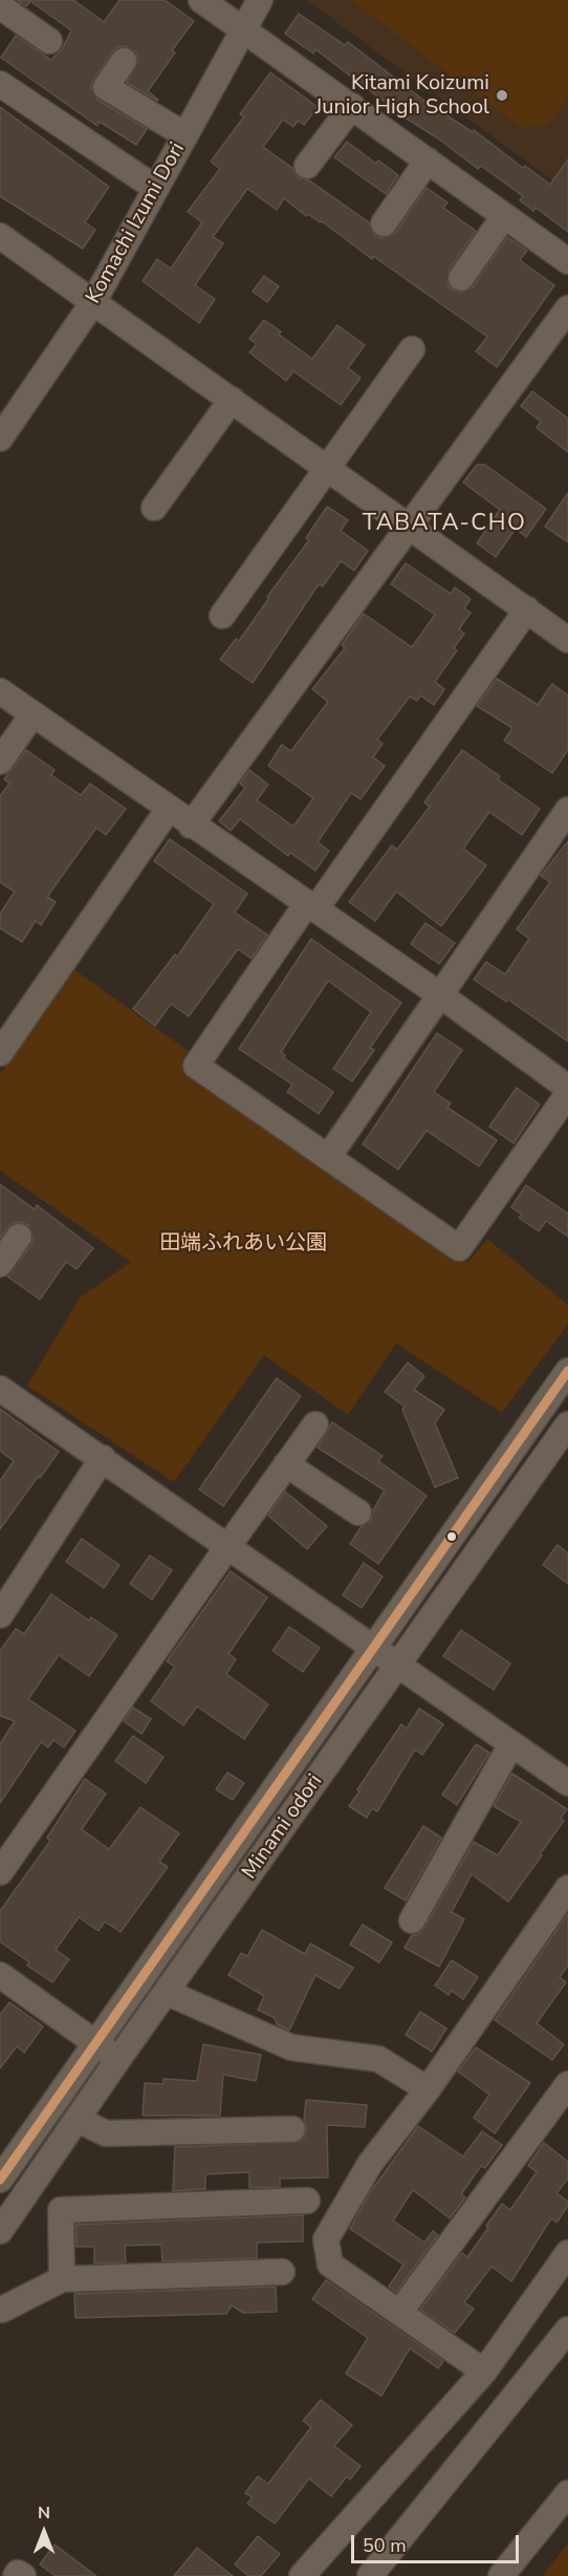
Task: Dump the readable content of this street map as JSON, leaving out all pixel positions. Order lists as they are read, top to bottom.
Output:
{
  "streets": {
    "street": ["Komachi Izumi Dori", "Minami odori"]
  },
  "districts": ["TABATA-CHO"],
  "parks": ["田端ふれあい公園"],
  "places": ["Kitami Koizumi Junior High School"],
  "scale_bar": "50 m",
  "north": "top"
}
